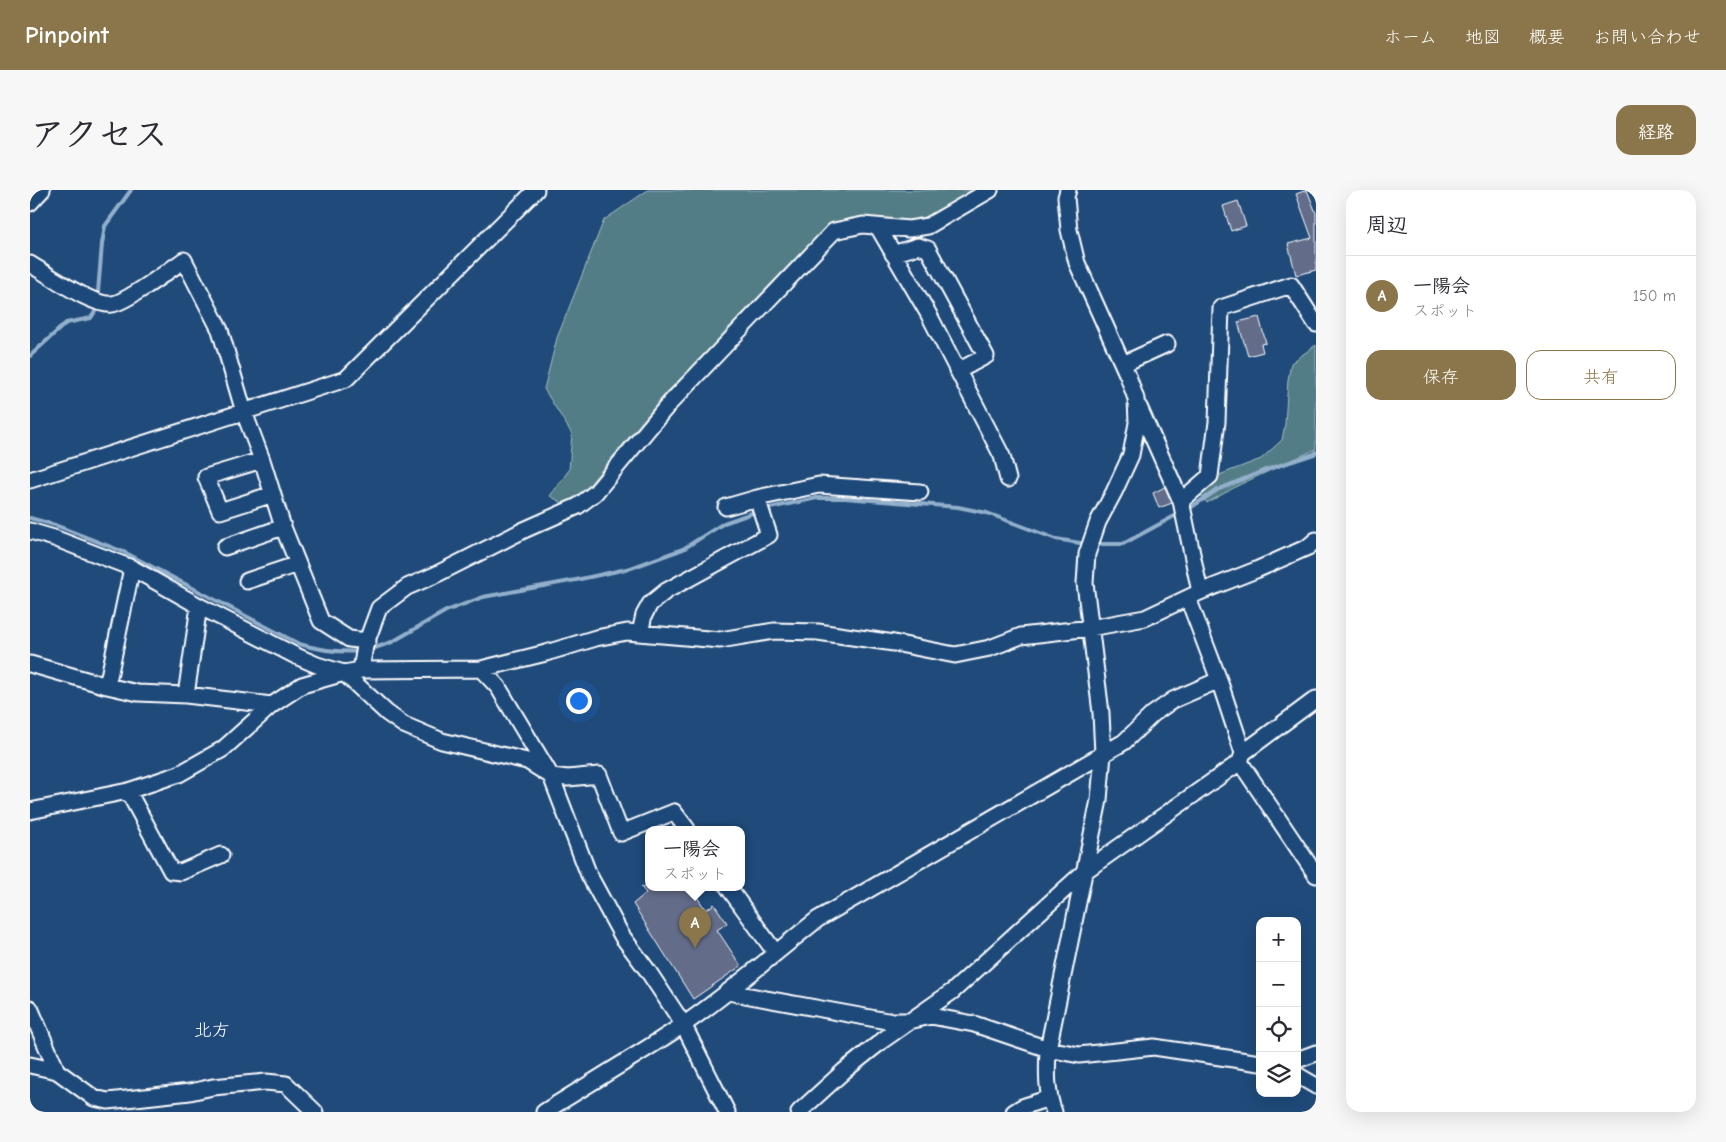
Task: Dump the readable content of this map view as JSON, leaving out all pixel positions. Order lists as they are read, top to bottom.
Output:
{
  "districts": ["北方"],
  "page": {
    "header": "Pinpoint",
    "nav": [
      "ホーム",
      "地図",
      "概要",
      "お問い合わせ"
    ],
    "title": "アクセス",
    "buttons": [
      "経路",
      ["保存", "共有"]
    ],
    "heading": "周辺",
    "list": [
      {
        "mark": "A",
        "name": "一陽会",
        "note": "スポット",
        "value": "150 m"
      }
    ],
    "popup": ["一陽会", "スポット"],
    "pins": "A",
    "map_buttons": ["+", "−"]
  }
}
